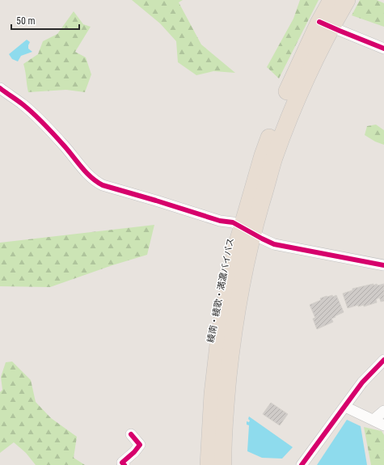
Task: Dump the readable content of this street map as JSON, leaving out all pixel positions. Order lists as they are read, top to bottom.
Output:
{
  "streets": {
    "highway": ["綾南・綾歌・満濃バイパス"]
  },
  "scale_bar": "50 m"
}
